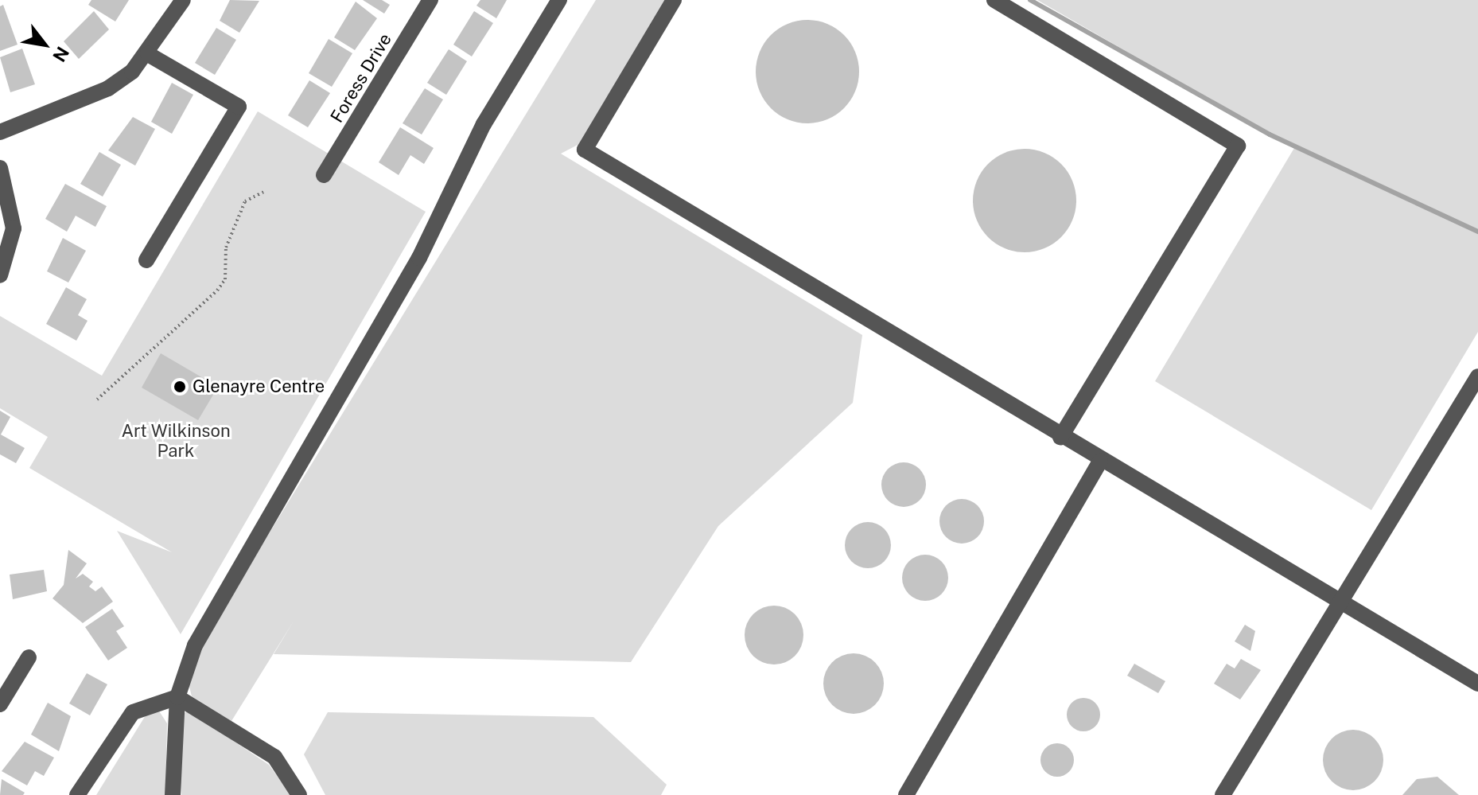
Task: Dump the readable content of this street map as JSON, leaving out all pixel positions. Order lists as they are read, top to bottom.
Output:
{
  "streets": {
    "street": ["Foress Drive"]
  },
  "parks": ["Art Wilkinson Park"],
  "places": ["Glenayre Centre"],
  "north": "bottom right"
}
